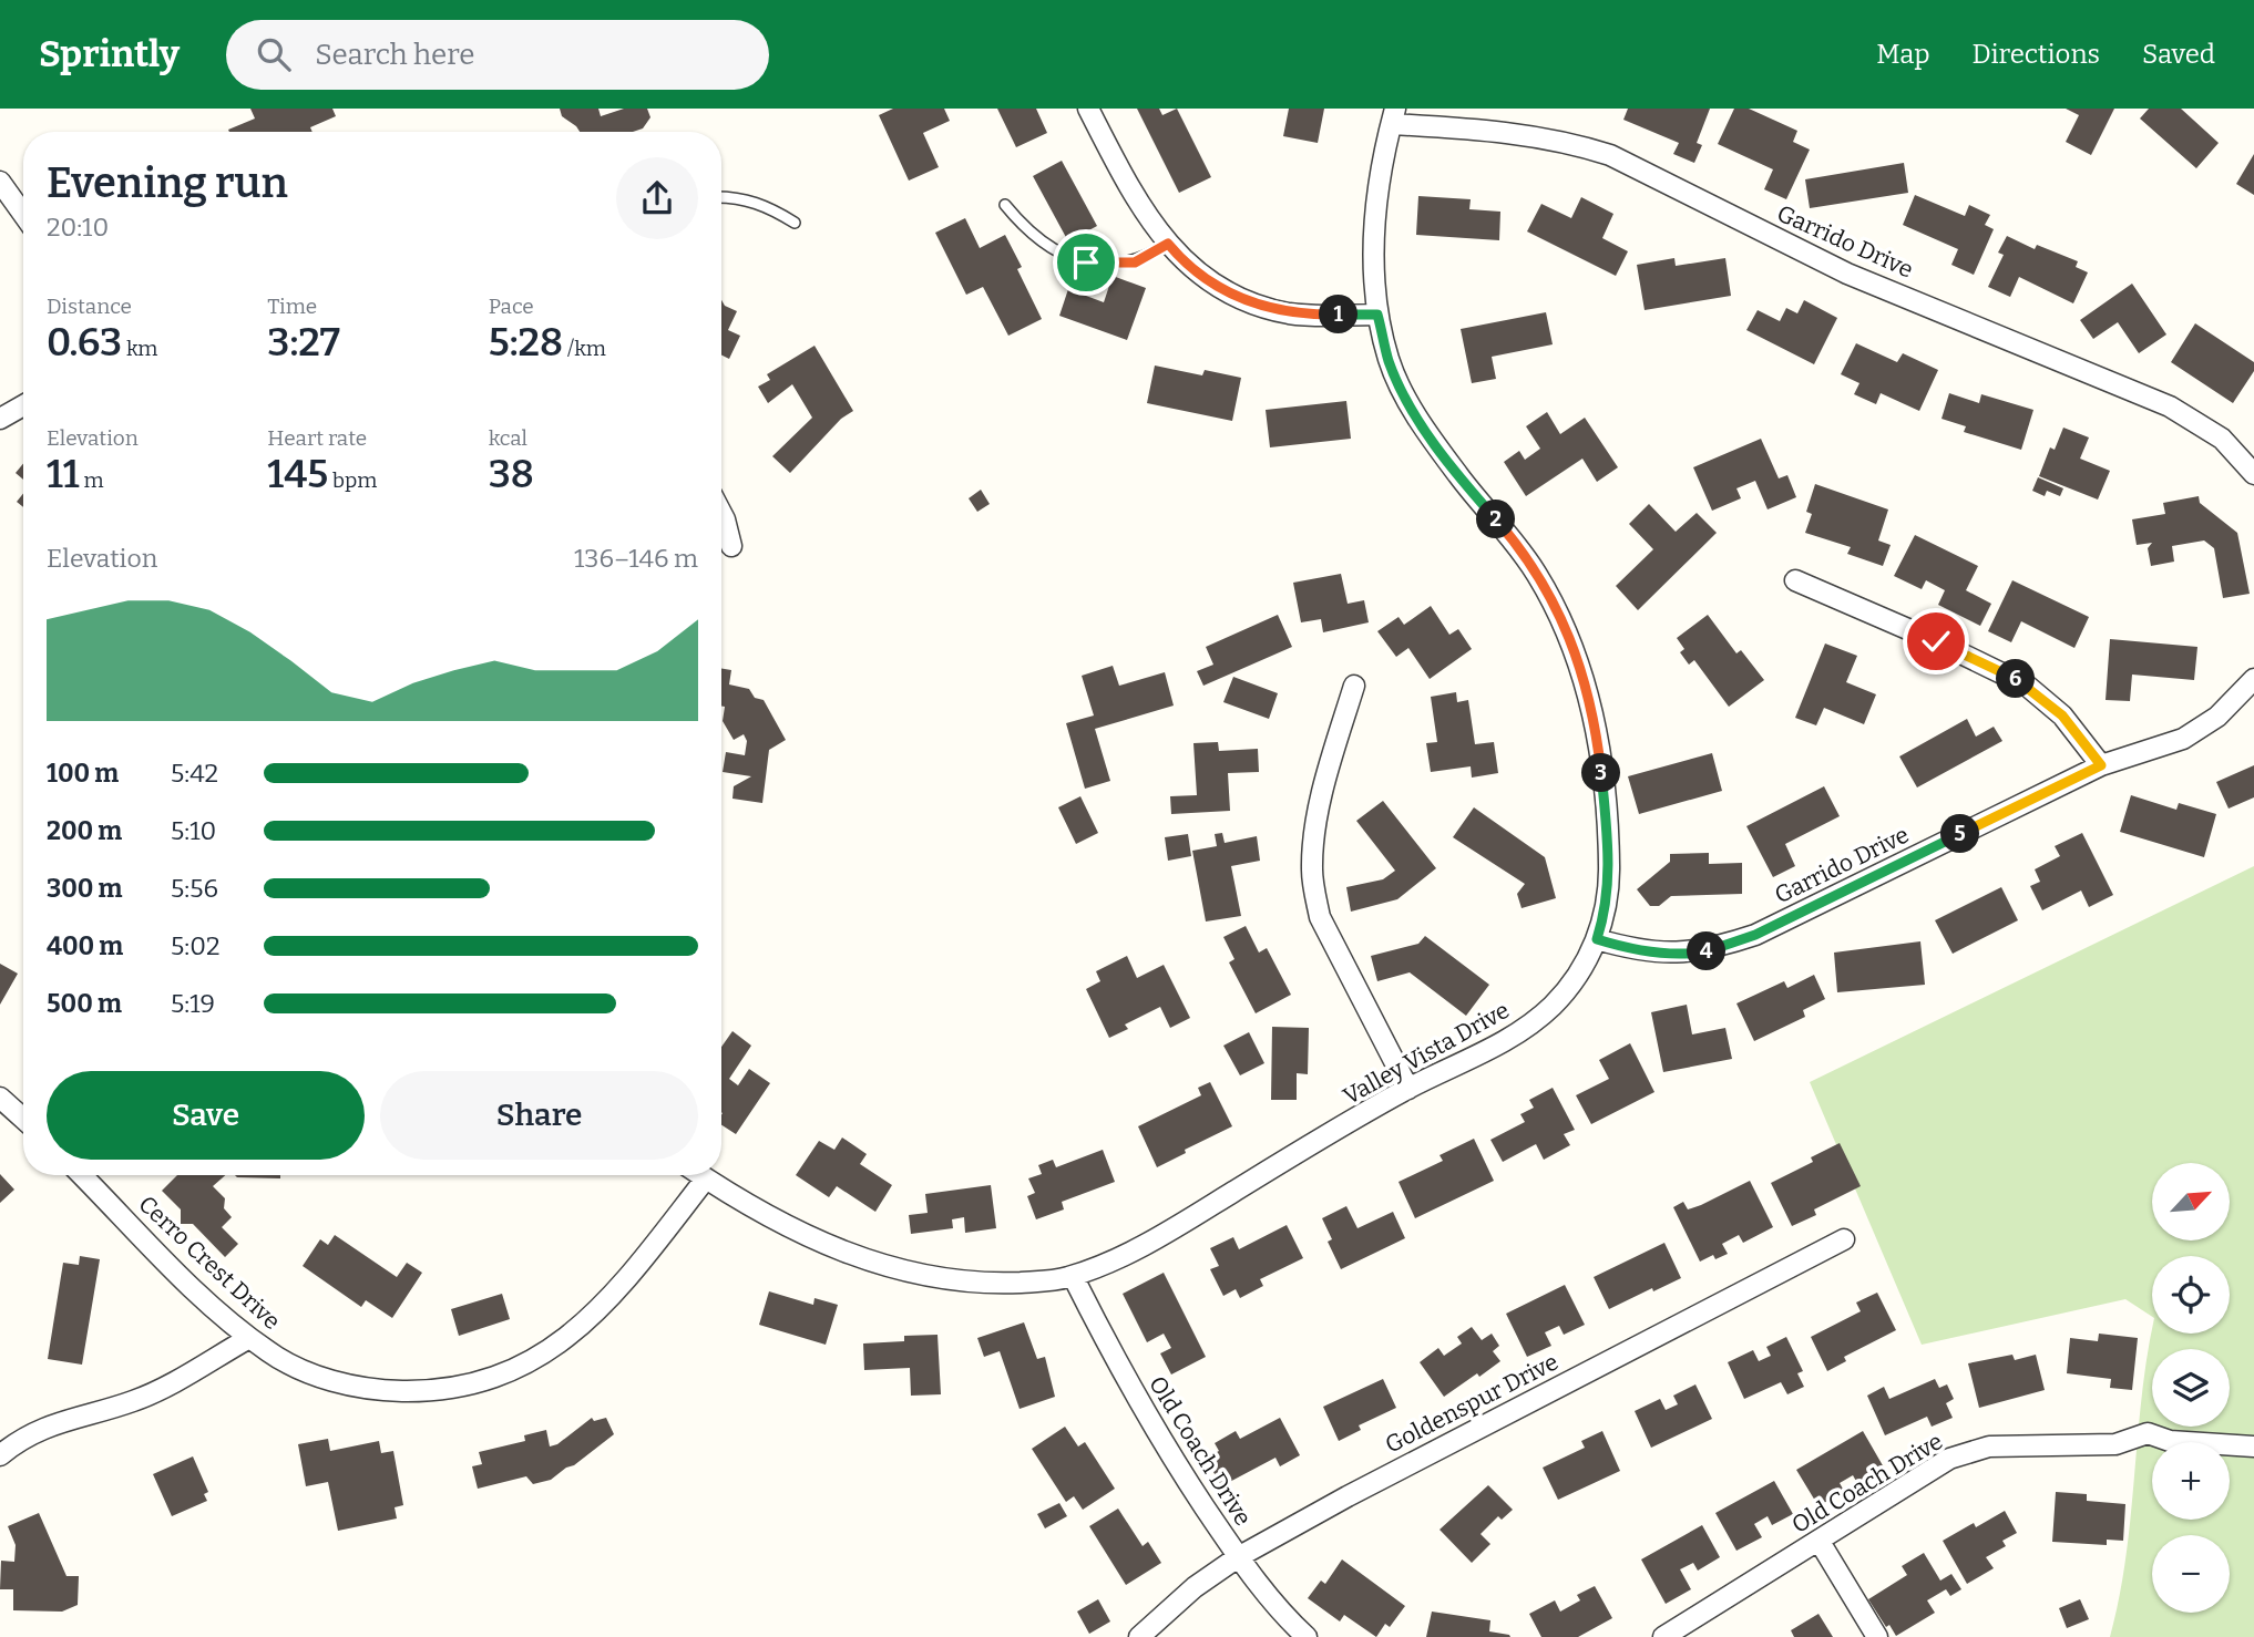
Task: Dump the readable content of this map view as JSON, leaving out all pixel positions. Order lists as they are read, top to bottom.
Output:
{
  "streets": {
    "street": [
      "Garrido Drive",
      "Valley Vista Drive",
      "Cerro Crest Drive",
      "Goldenspur Drive",
      "Old Coach Drive"
    ]
  },
  "crossings": [
    ["Garrido Drive", "Valley Vista Drive"],
    ["Valley Vista Drive", "Cerro Crest Drive"],
    ["Valley Vista Drive", "Old Coach Drive"],
    ["Goldenspur Drive", "Old Coach Drive"]
  ],
  "north": "top right",
  "page": {
    "header": "Sprintly",
    "search": "Search here",
    "nav": ["Map", "Directions", "Saved"],
    "heading": ["Evening run", "20:10"],
    "stats": [
      ["Distance", "0.63 km"],
      ["Time", "3:27"],
      ["Pace", "5:28 /km"],
      ["Elevation", "11 m"],
      ["Heart rate", "145 bpm"],
      ["kcal", "38"]
    ],
    "pins": [
      "1",
      "2",
      "6",
      "3",
      "5",
      "4"
    ],
    "chart": ["Elevation", "136–146 m"],
    "list": [
      {
        "name": "100 m",
        "note": "5:42"
      },
      {
        "name": "200 m",
        "note": "5:10"
      },
      {
        "name": "300 m",
        "note": "5:56"
      },
      {
        "name": "400 m",
        "note": "5:02"
      },
      {
        "name": "500 m",
        "note": "5:19"
      }
    ],
    "buttons": ["Save", "Share"],
    "map_buttons": ["+", "−"]
  }
}
